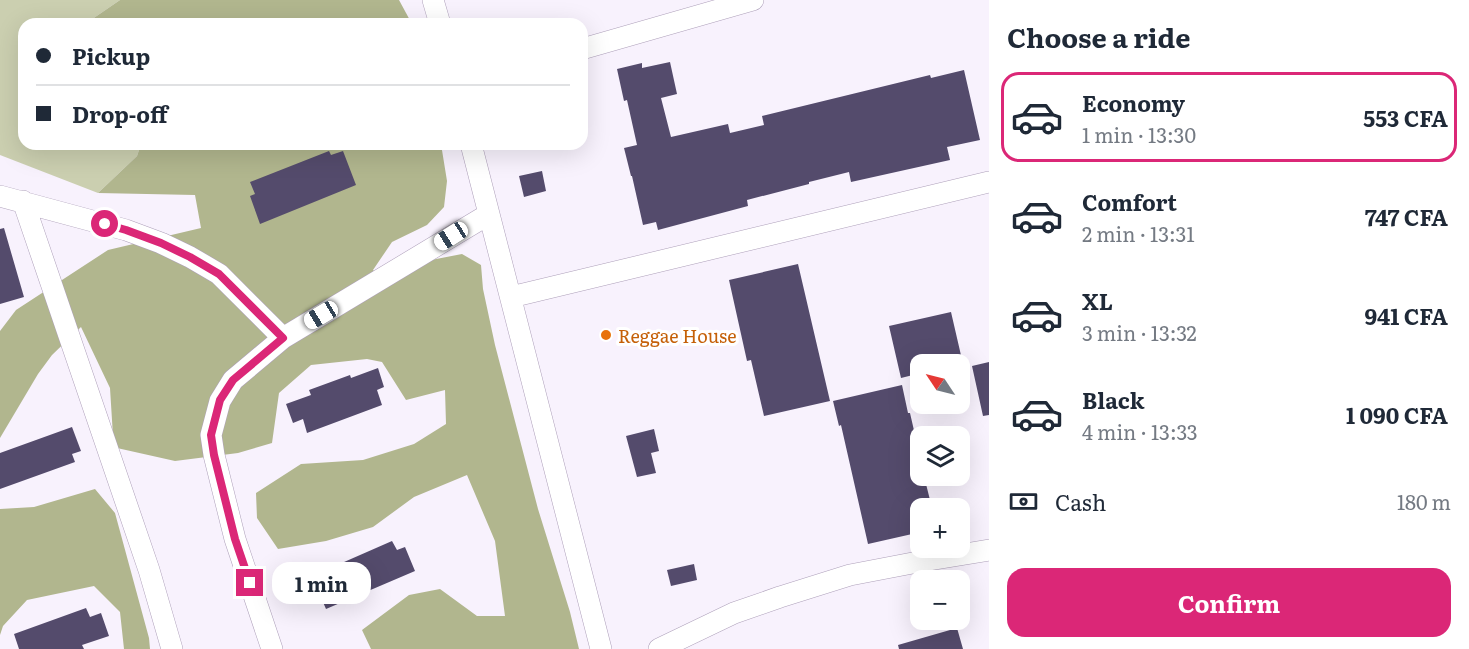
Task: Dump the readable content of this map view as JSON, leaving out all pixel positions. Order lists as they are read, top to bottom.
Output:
{
  "places": ["Reggae House"],
  "north": "top left",
  "page": {
    "heading": "Choose a ride",
    "banner": ["Pickup", "Drop-off"],
    "list": [
      {
        "name": "Economy",
        "note": "1 min · 13:30",
        "value": "553 CFA"
      },
      {
        "name": "Comfort",
        "note": "2 min · 13:31",
        "value": "747 CFA"
      },
      {
        "name": "XL",
        "note": "3 min · 13:32",
        "value": "941 CFA"
      },
      {
        "name": "Black",
        "note": "4 min · 13:33",
        "value": "1 090 CFA"
      }
    ],
    "map_buttons": ["+", "−"],
    "pay": ["Cash", "180 m"],
    "buttons": "Confirm",
    "bubble": "1 min"
  }
}
